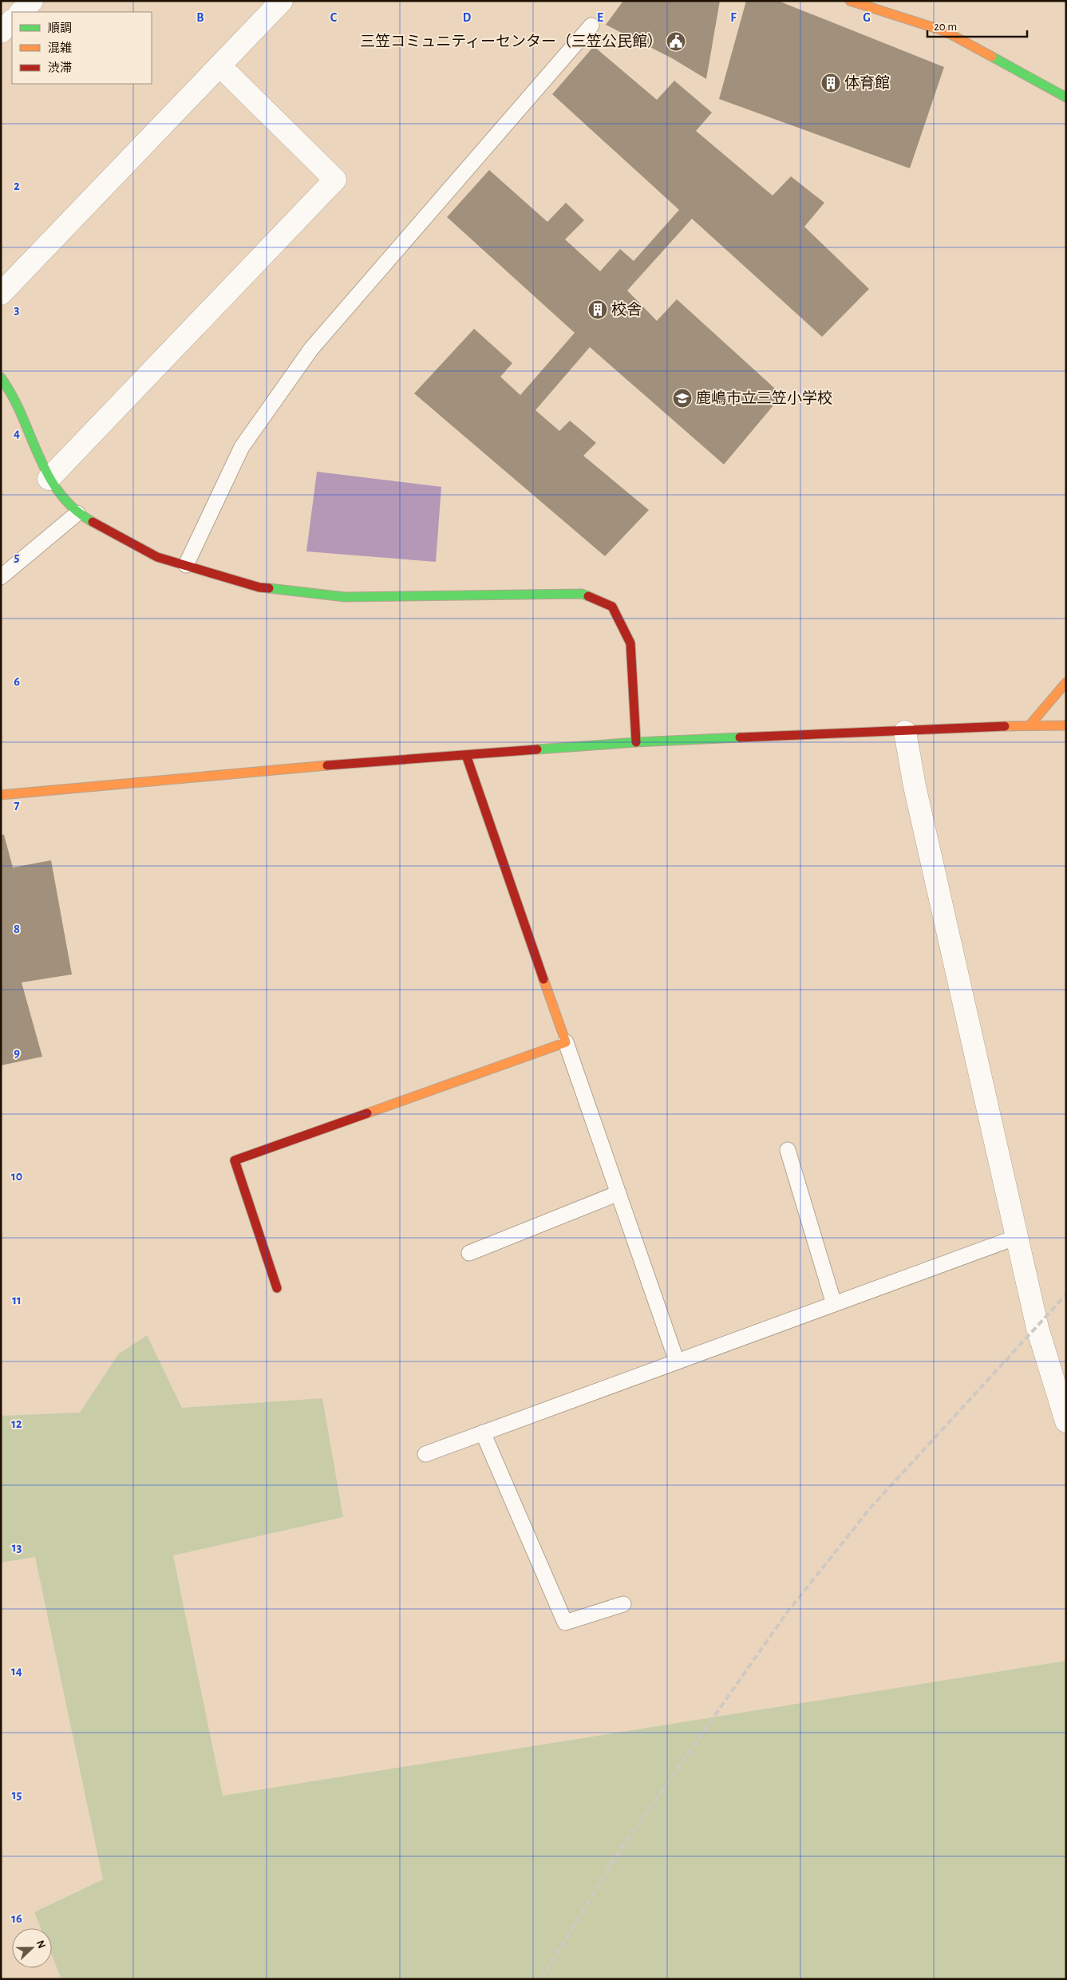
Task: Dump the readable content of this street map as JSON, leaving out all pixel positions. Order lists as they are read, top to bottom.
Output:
{
  "places": {
    "public building": ["三笠コミュニティーセンター（三笠公民館）"],
    "building": ["体育館", "校舎"],
    "school or university": ["鹿嶋市立三笠小学校"]
  },
  "legend": ["順調", "混雑", "渋滞"],
  "scale_bar": "20 m",
  "north": "right",
  "grid": {
    "columns": [
      "B",
      "C",
      "D",
      "E",
      "F",
      "G"
    ],
    "rows": [
      "2",
      "3",
      "4",
      "5",
      "6",
      "7",
      "8",
      "9",
      "10",
      "11",
      "12",
      "13",
      "14",
      "15",
      "16"
    ]
  }
}
